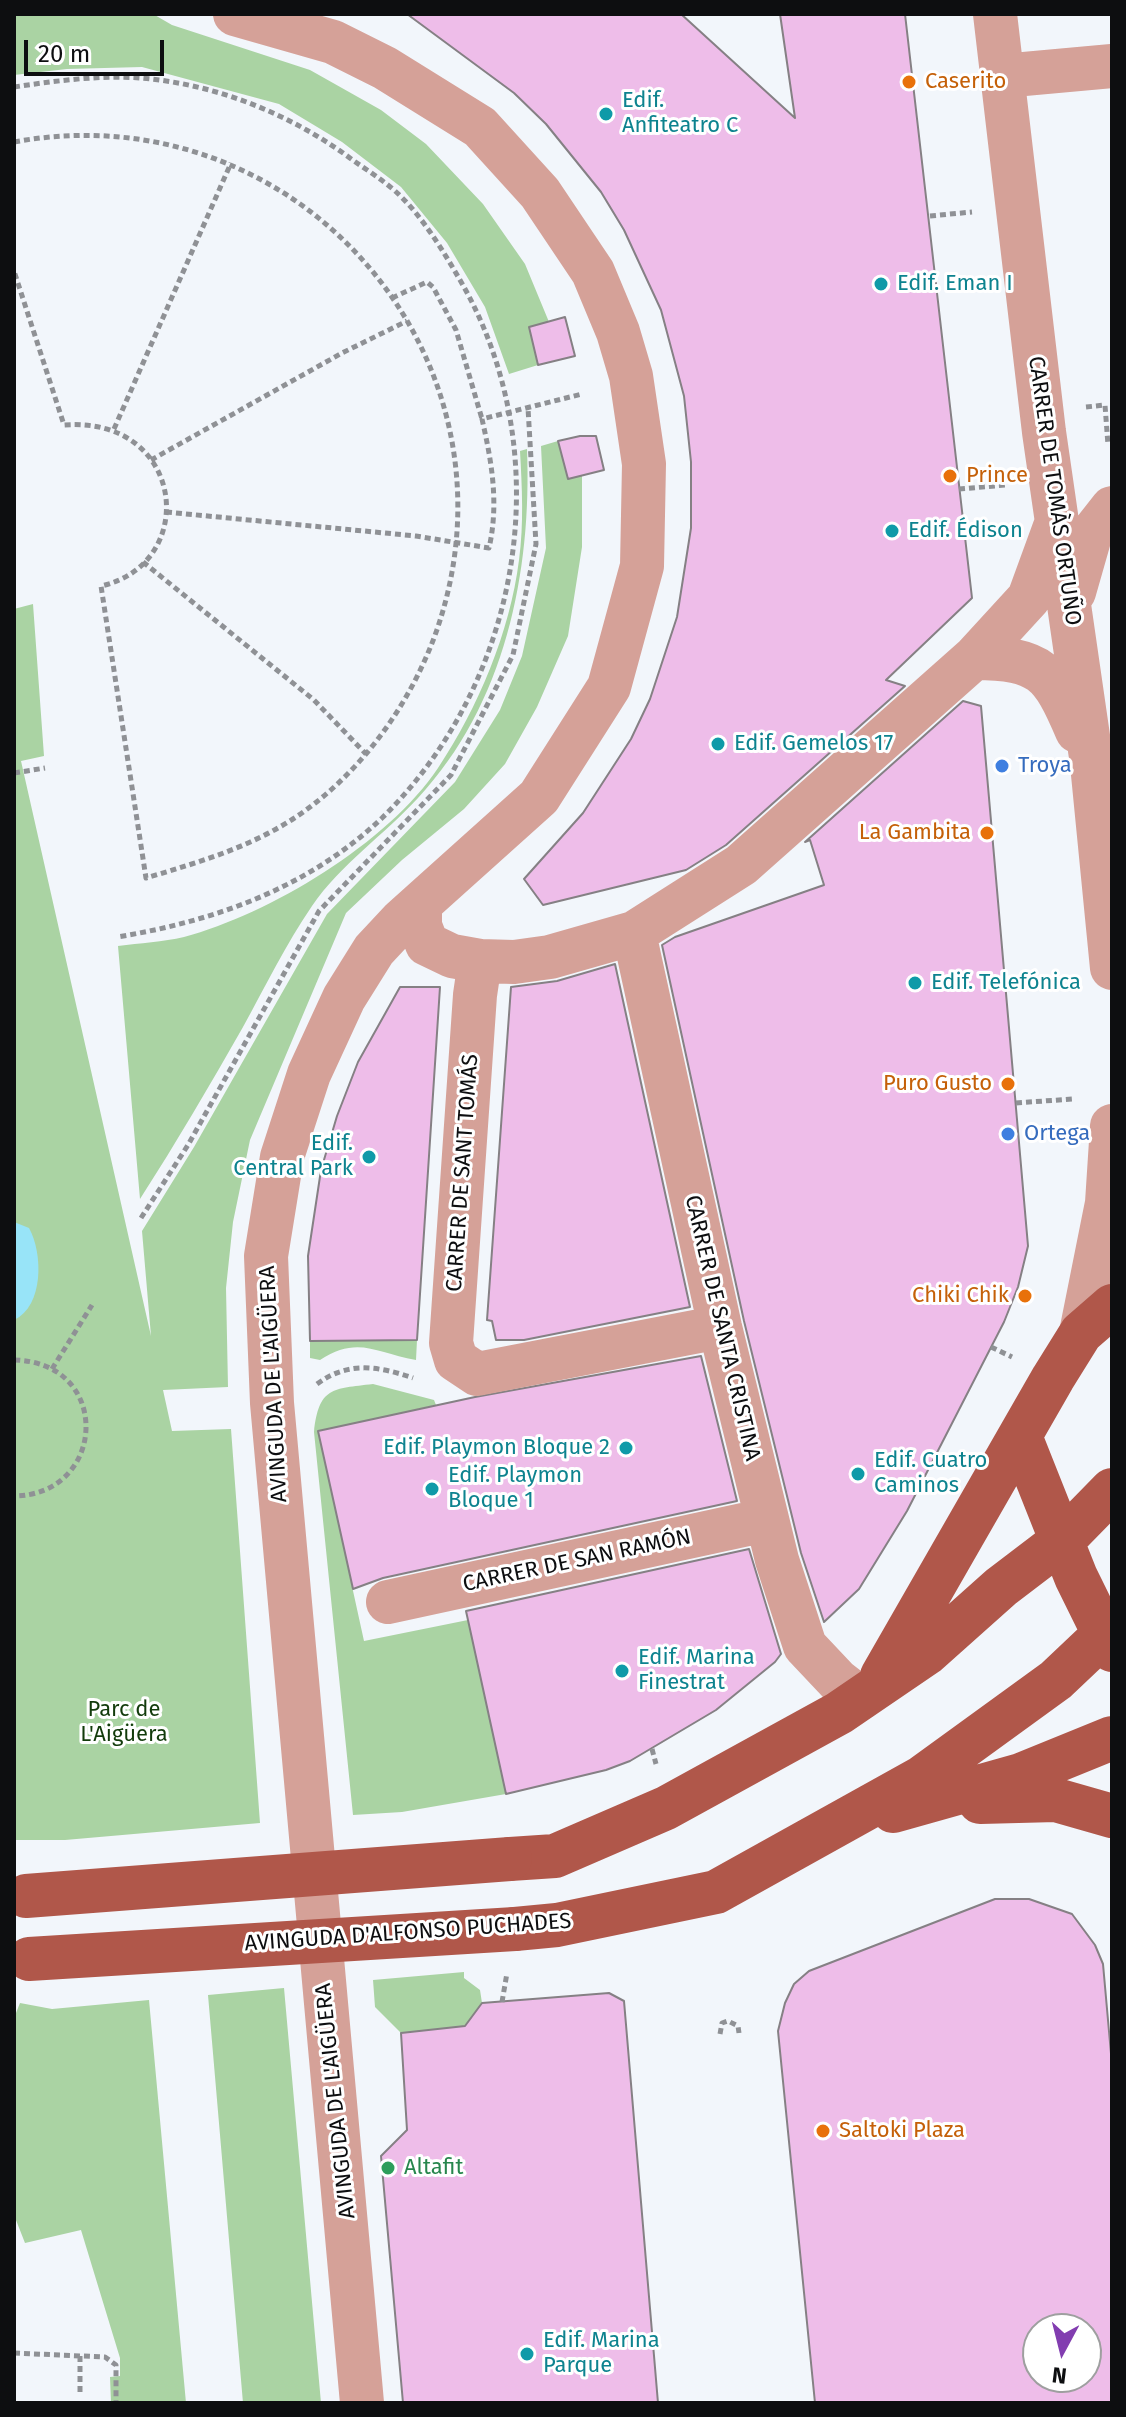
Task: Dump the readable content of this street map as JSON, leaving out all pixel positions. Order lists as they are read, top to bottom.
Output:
{
  "streets": {
    "main road": ["AVINGUDA D'ALFONSO PUCHADES"],
    "street": [
      "CARRER DE TOMÀS ORTUÑO",
      "CARRER DE SANT TOMÁS",
      "CARRER DE SANTA CRISTINA",
      "AVINGUDA DE L'AIGÜERA",
      "CARRER DE SAN RAMÓN"
    ]
  },
  "crossings": [
    ["CARRER DE SANTA CRISTINA", "CARRER DE SAN RAMÓN"]
  ],
  "parks": ["Parc de L'Aigüera"],
  "places": [
    "Caserito",
    "Edif. Anfiteatro C",
    "Edif. Eman I",
    "Prince",
    "Edif. Édison",
    "Edif. Gemelos 17",
    "Troya",
    "La Gambita",
    "Edif. Telefónica",
    "Puro Gusto",
    "Ortega",
    "Edif. Central Park",
    "Chiki Chik",
    "Edif. Playmon Bloque 2",
    "Edif. Cuatro Caminos",
    "Edif. Playmon Bloque 1",
    "Edif. Marina Finestrat",
    "Saltoki Plaza",
    "Altafit",
    "Edif. Marina Parque"
  ],
  "scale_bar": "20 m",
  "north": "bottom"
}
